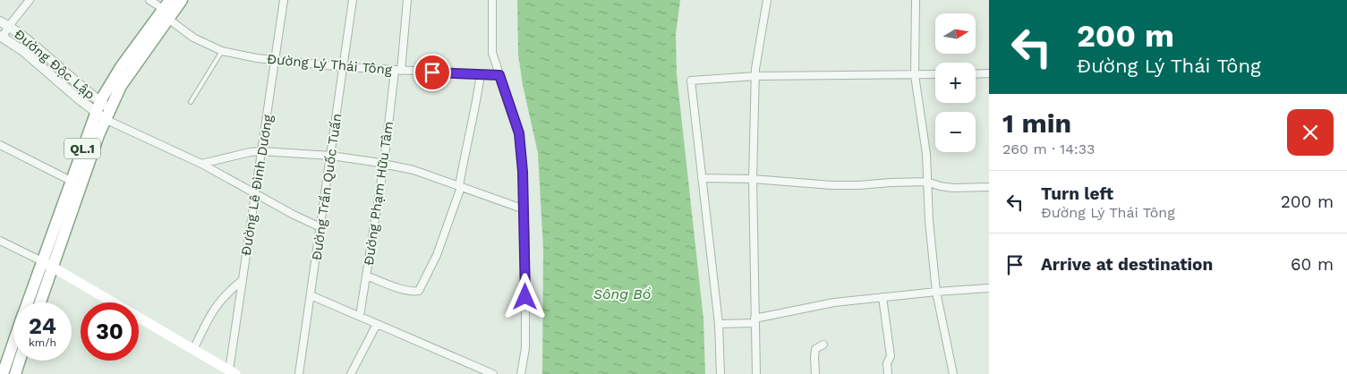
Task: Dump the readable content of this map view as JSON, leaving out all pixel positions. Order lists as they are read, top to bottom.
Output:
{
  "streets": {
    "highway": ["QL.1"],
    "street": [
      "Đường Độc Lập",
      "Đường Lý Thái Tông",
      "Đường Lê Đình Dương",
      "Đường Trần Quốc Tuấn",
      "Đường Phạm Hữu Tâm"
    ]
  },
  "crossings": [
    ["Đường Độc Lập", "QL.1"],
    ["Đường Lý Thái Tông", "QL.1"],
    ["Đường Lý Thái Tông", "Đường Lê Đình Dương"],
    ["Đường Lý Thái Tông", "Đường Trần Quốc Tuấn"],
    ["Đường Lý Thái Tông", "Đường Phạm Hữu Tâm"]
  ],
  "water": ["Sông Bồ"],
  "north": "right",
  "page": {
    "turn": ["200 m", "Đường Lý Thái Tông"],
    "map_buttons": ["+", "−"],
    "heading": ["1 min", "260 m · 14:33"],
    "list": [
      {
        "name": "Turn left",
        "note": "Đường Lý Thái Tông",
        "value": "200 m"
      },
      {
        "name": "Arrive at destination",
        "value": "60 m"
      }
    ],
    "speed": "24 km/h",
    "limit": "30"
  }
}
